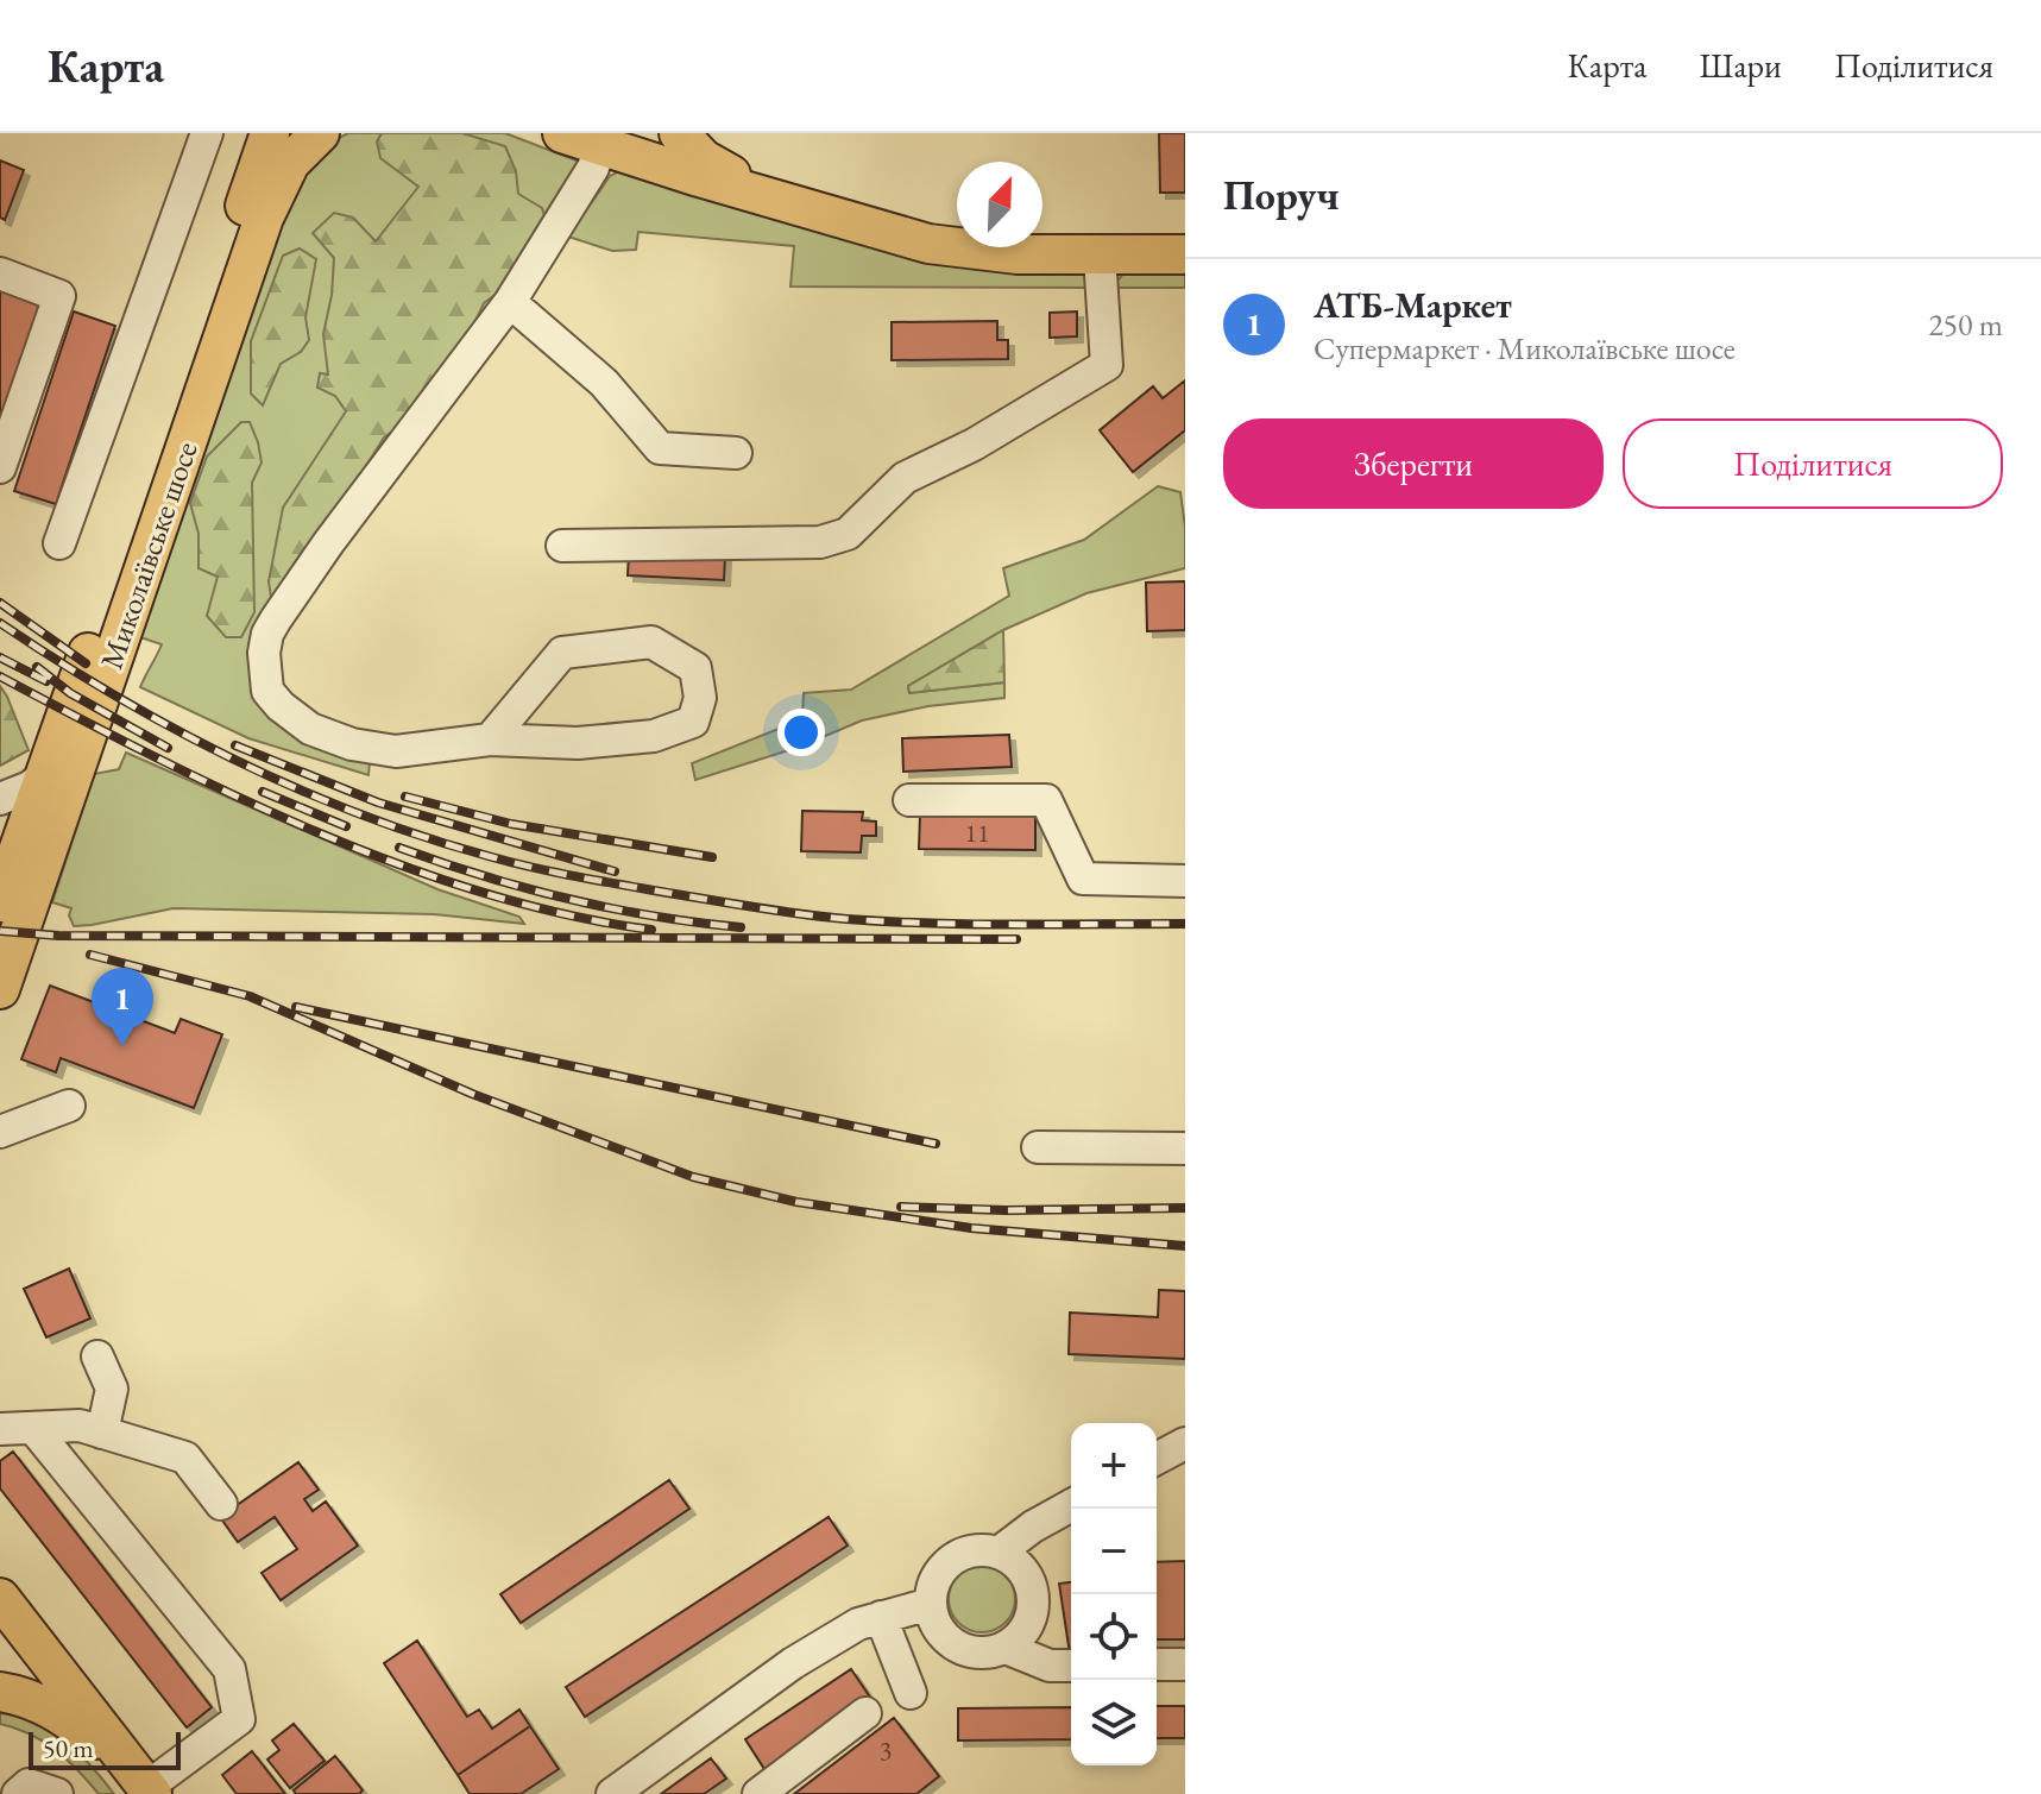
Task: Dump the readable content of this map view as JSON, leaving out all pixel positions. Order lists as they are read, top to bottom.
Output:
{
  "streets": {
    "main road": ["Миколаївське шосе"]
  },
  "house_numbers": ["11", "3"],
  "scale_bar": "50 m",
  "north": "top right",
  "page": {
    "header": "Карта",
    "nav": ["Карта", "Шари", "Поділитися"],
    "heading": "Поруч",
    "list": [
      {
        "mark": "1",
        "name": "АТБ-Маркет",
        "note": "Супермаркет · Миколаївське шосе",
        "value": "250 m"
      }
    ],
    "buttons": ["Зберегти", "Поділитися"],
    "pins": "1",
    "map_buttons": ["+", "−"],
    "scale": "50 m"
  }
}
